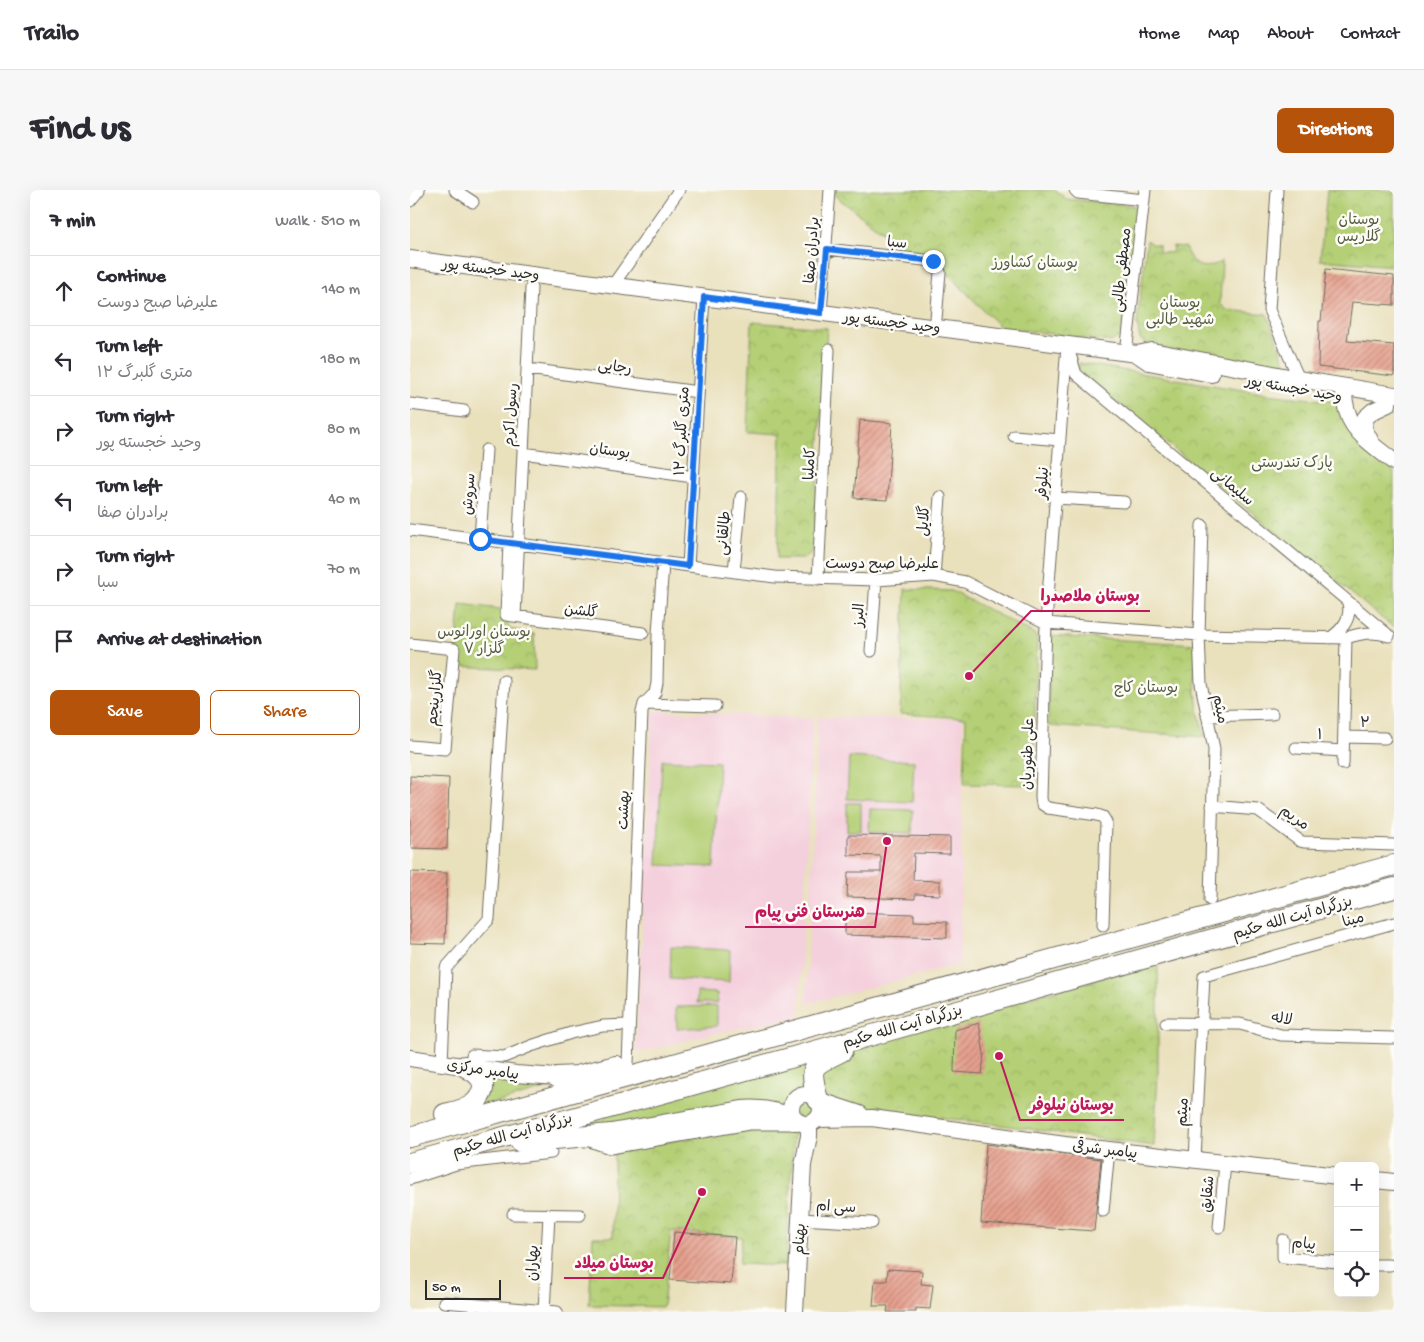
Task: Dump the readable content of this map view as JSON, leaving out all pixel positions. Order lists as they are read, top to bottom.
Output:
{
  "streets": {
    "highway": ["بزرگراه آیت الله حکیم"],
    "main road": [
      "وحید خجسته پور",
      "پیامبر مرکزی",
      "پیامبر شرقی",
      "بهنام"
    ],
    "street": [
      "سبا",
      "برادران صفا",
      "مصطفی طالبی",
      "رجایی",
      "رسول اکرم",
      "۱۲ متری گلبرگ",
      "بوستان",
      "کاملیا",
      "نیلوفر",
      "سلیمانی",
      "سروش",
      "گلایل",
      "طالقانی",
      "علیرضا صبح دوست",
      "گلشن",
      "البرز",
      "گلزارپنجم",
      "میثم",
      "۲",
      "۱",
      "علی طنوریان",
      "بهشت",
      "مریم",
      "مینا",
      "لاله",
      "شقایق",
      "سی ام",
      "پیام",
      "بهاران"
    ]
  },
  "crossings": [
    ["سبا", "برادران صفا"],
    ["برادران صفا", "وحید خجسته پور"],
    ["وحید خجسته پور", "مصطفی طالبی"],
    ["وحید خجسته پور", "۱۲ متری گلبرگ"],
    ["وحید خجسته پور", "نیلوفر"],
    ["وحید خجسته پور", "سلیمانی"],
    ["رجایی", "رسول اکرم"],
    ["رجایی", "۱۲ متری گلبرگ"],
    ["رسول اکرم", "بوستان"],
    ["رسول اکرم", "علیرضا صبح دوست"],
    ["رسول اکرم", "گلشن"],
    ["۱۲ متری گلبرگ", "بوستان"],
    ["۱۲ متری گلبرگ", "علیرضا صبح دوست"],
    ["کاملیا", "علیرضا صبح دوست"],
    ["نیلوفر", "سلیمانی"],
    ["نیلوفر", "علیرضا صبح دوست"],
    ["نیلوفر", "علی طنوریان"],
    ["سلیمانی", "علیرضا صبح دوست"],
    ["سروش", "علیرضا صبح دوست"],
    ["گلایل", "علیرضا صبح دوست"],
    ["طالقانی", "علیرضا صبح دوست"],
    ["علیرضا صبح دوست", "البرز"],
    ["علیرضا صبح دوست", "میثم"],
    ["علیرضا صبح دوست", "علی طنوریان"],
    ["علیرضا صبح دوست", "بهشت"],
    ["میثم", "مریم"],
    ["میثم", "مینا"],
    ["میثم", "لاله"],
    ["میثم", "پیامبر شرقی"],
    ["پیامبر شرقی", "شقایق"],
    ["پیامبر شرقی", "بهنام"],
    ["سی ام", "بهنام"]
  ],
  "parks": [
    "بوستان گلاریس",
    "بوستان کشاورز",
    "بوستان شهید طالبی",
    "پارک تندرستی",
    "بوستان اورانوس گلزار ۷",
    "بوستان کاج"
  ],
  "places": [
    "بوستان ملاصدرا",
    "هنرستان فنی پیام",
    "بوستان نیلوفر",
    "بوستان میلاد"
  ],
  "scale_bar": "50 m",
  "page": {
    "header": "Trailo",
    "nav": [
      "Home",
      "Map",
      "About",
      "Contact"
    ],
    "buttons": [
      "Directions",
      ["Save", "Share"]
    ],
    "title": "Find us",
    "heading": ["7 min", "Walk · 510 m"],
    "list": [
      ["Continue", "علیرضا صبح دوست", "140 m"],
      ["Turn left", "۱۲ متری گلبرگ", "180 m"],
      ["Turn right", "وحید خجسته پور", "80 m"],
      ["Turn left", "برادران صفا", "40 m"],
      ["Turn right", "سبا", "70 m"],
      "Arrive at destination"
    ],
    "map_buttons": ["+", "−"],
    "scale": "50 m"
  }
}
